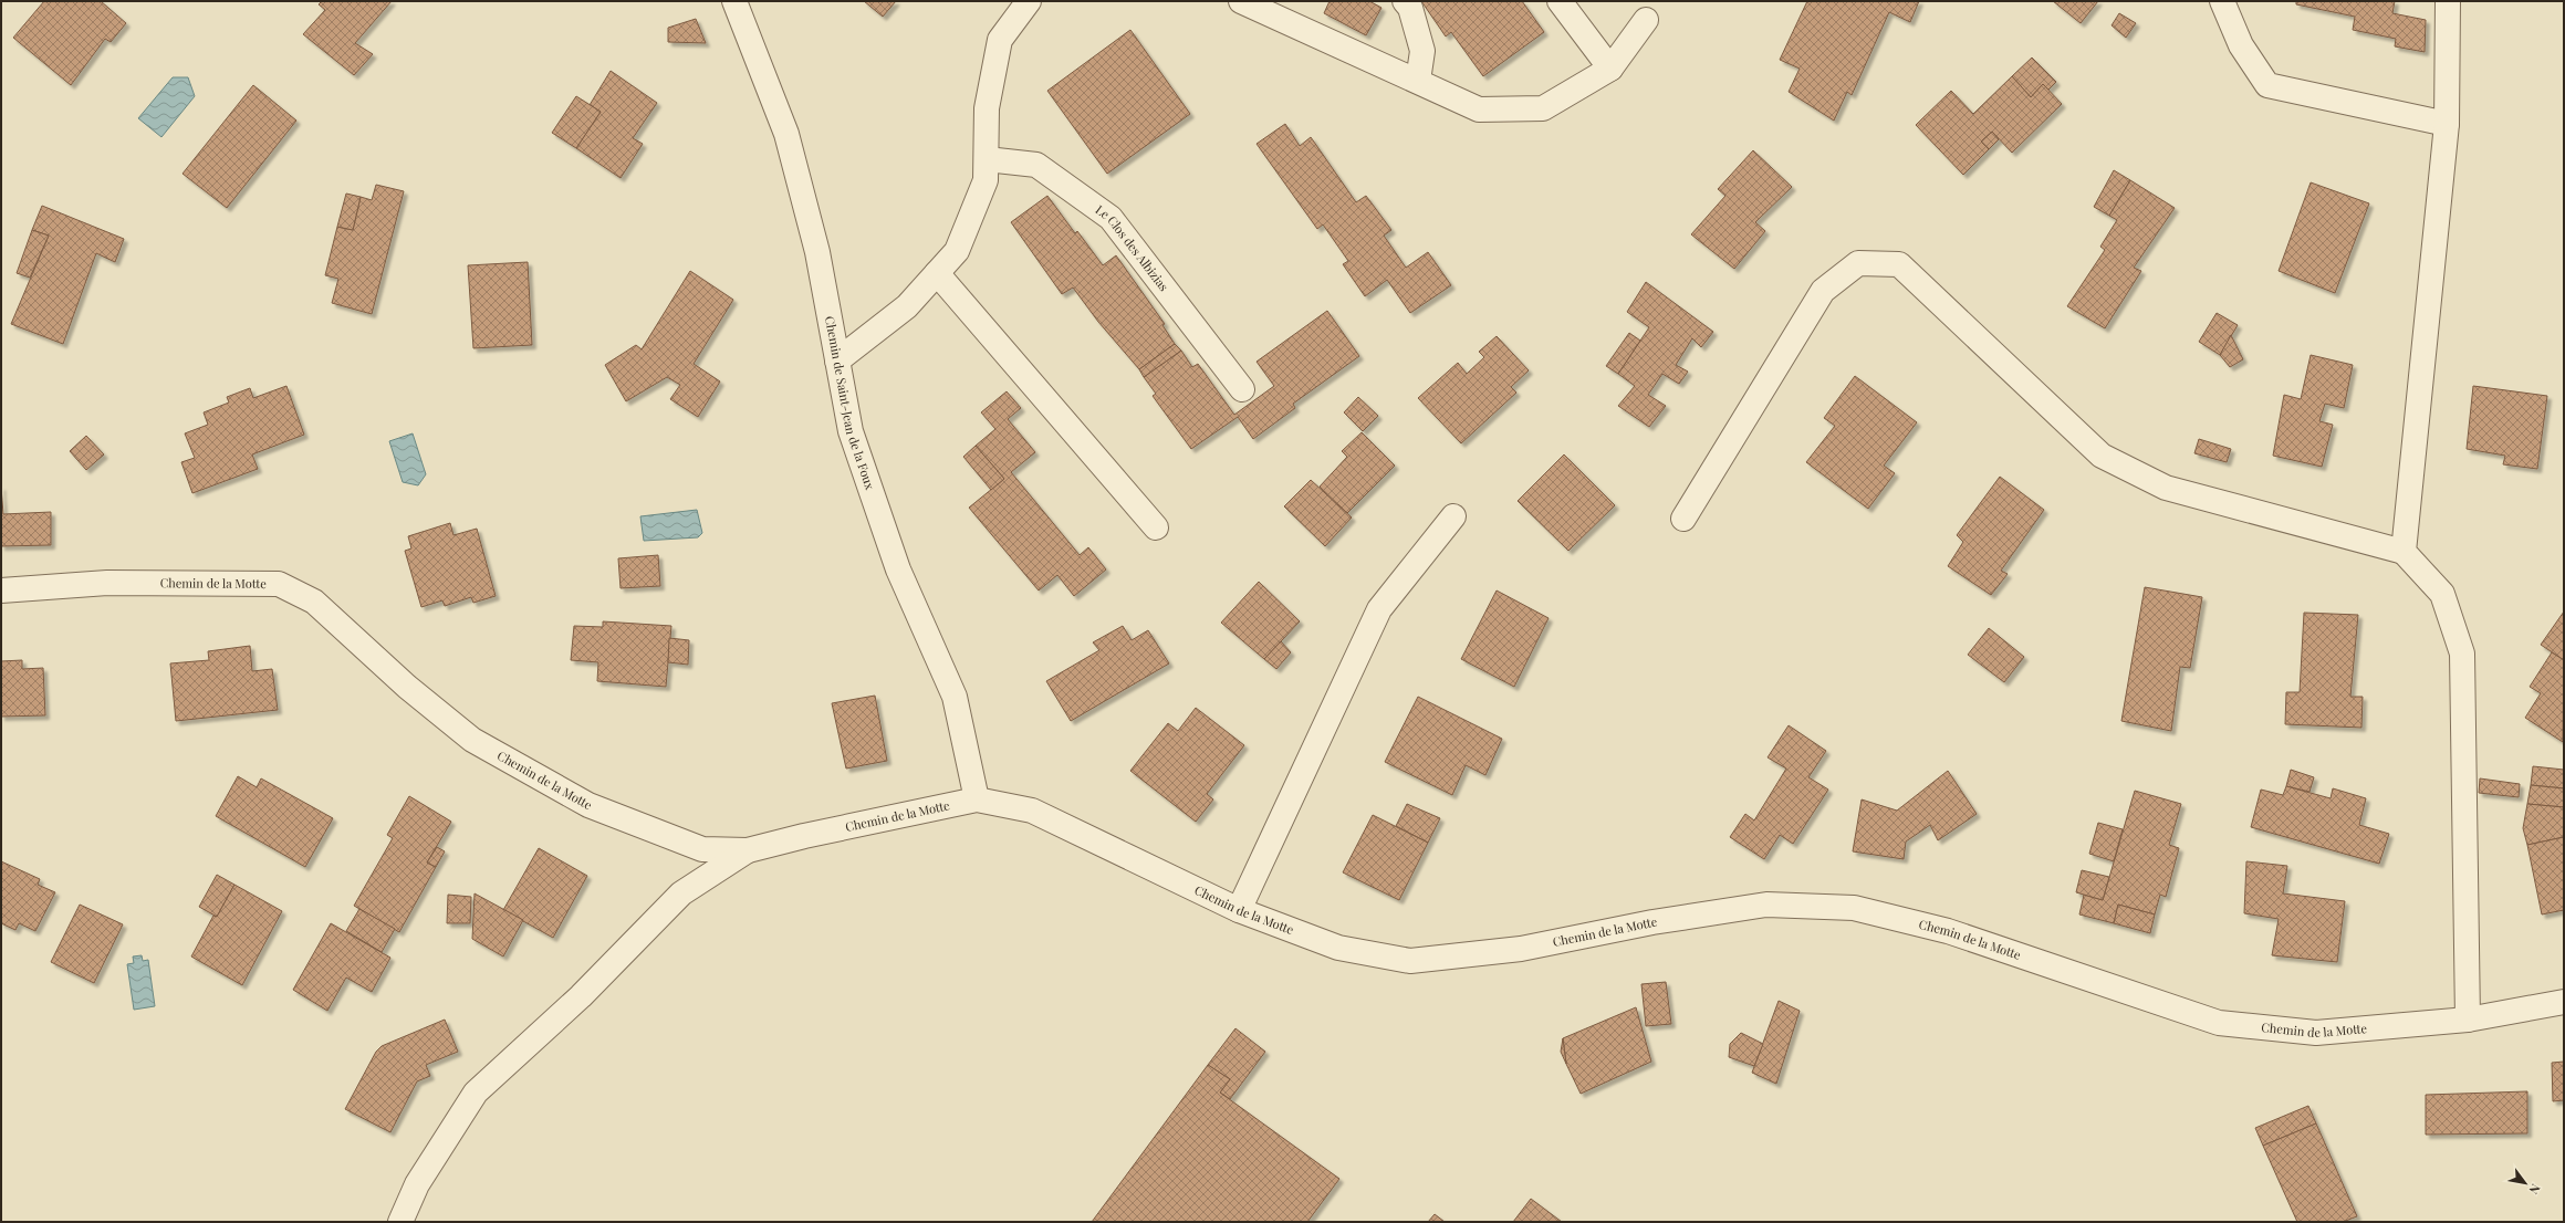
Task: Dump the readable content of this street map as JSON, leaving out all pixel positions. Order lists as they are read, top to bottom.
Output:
{
  "streets": {
    "street": ["Le Clos des Albizias", "Chemin de Saint-Jean de la Foux", "Chemin de la Motte"]
  },
  "crossings": [
    ["Chemin de Saint-Jean de la Foux", "Chemin de la Motte"]
  ],
  "north": "bottom right"
}
